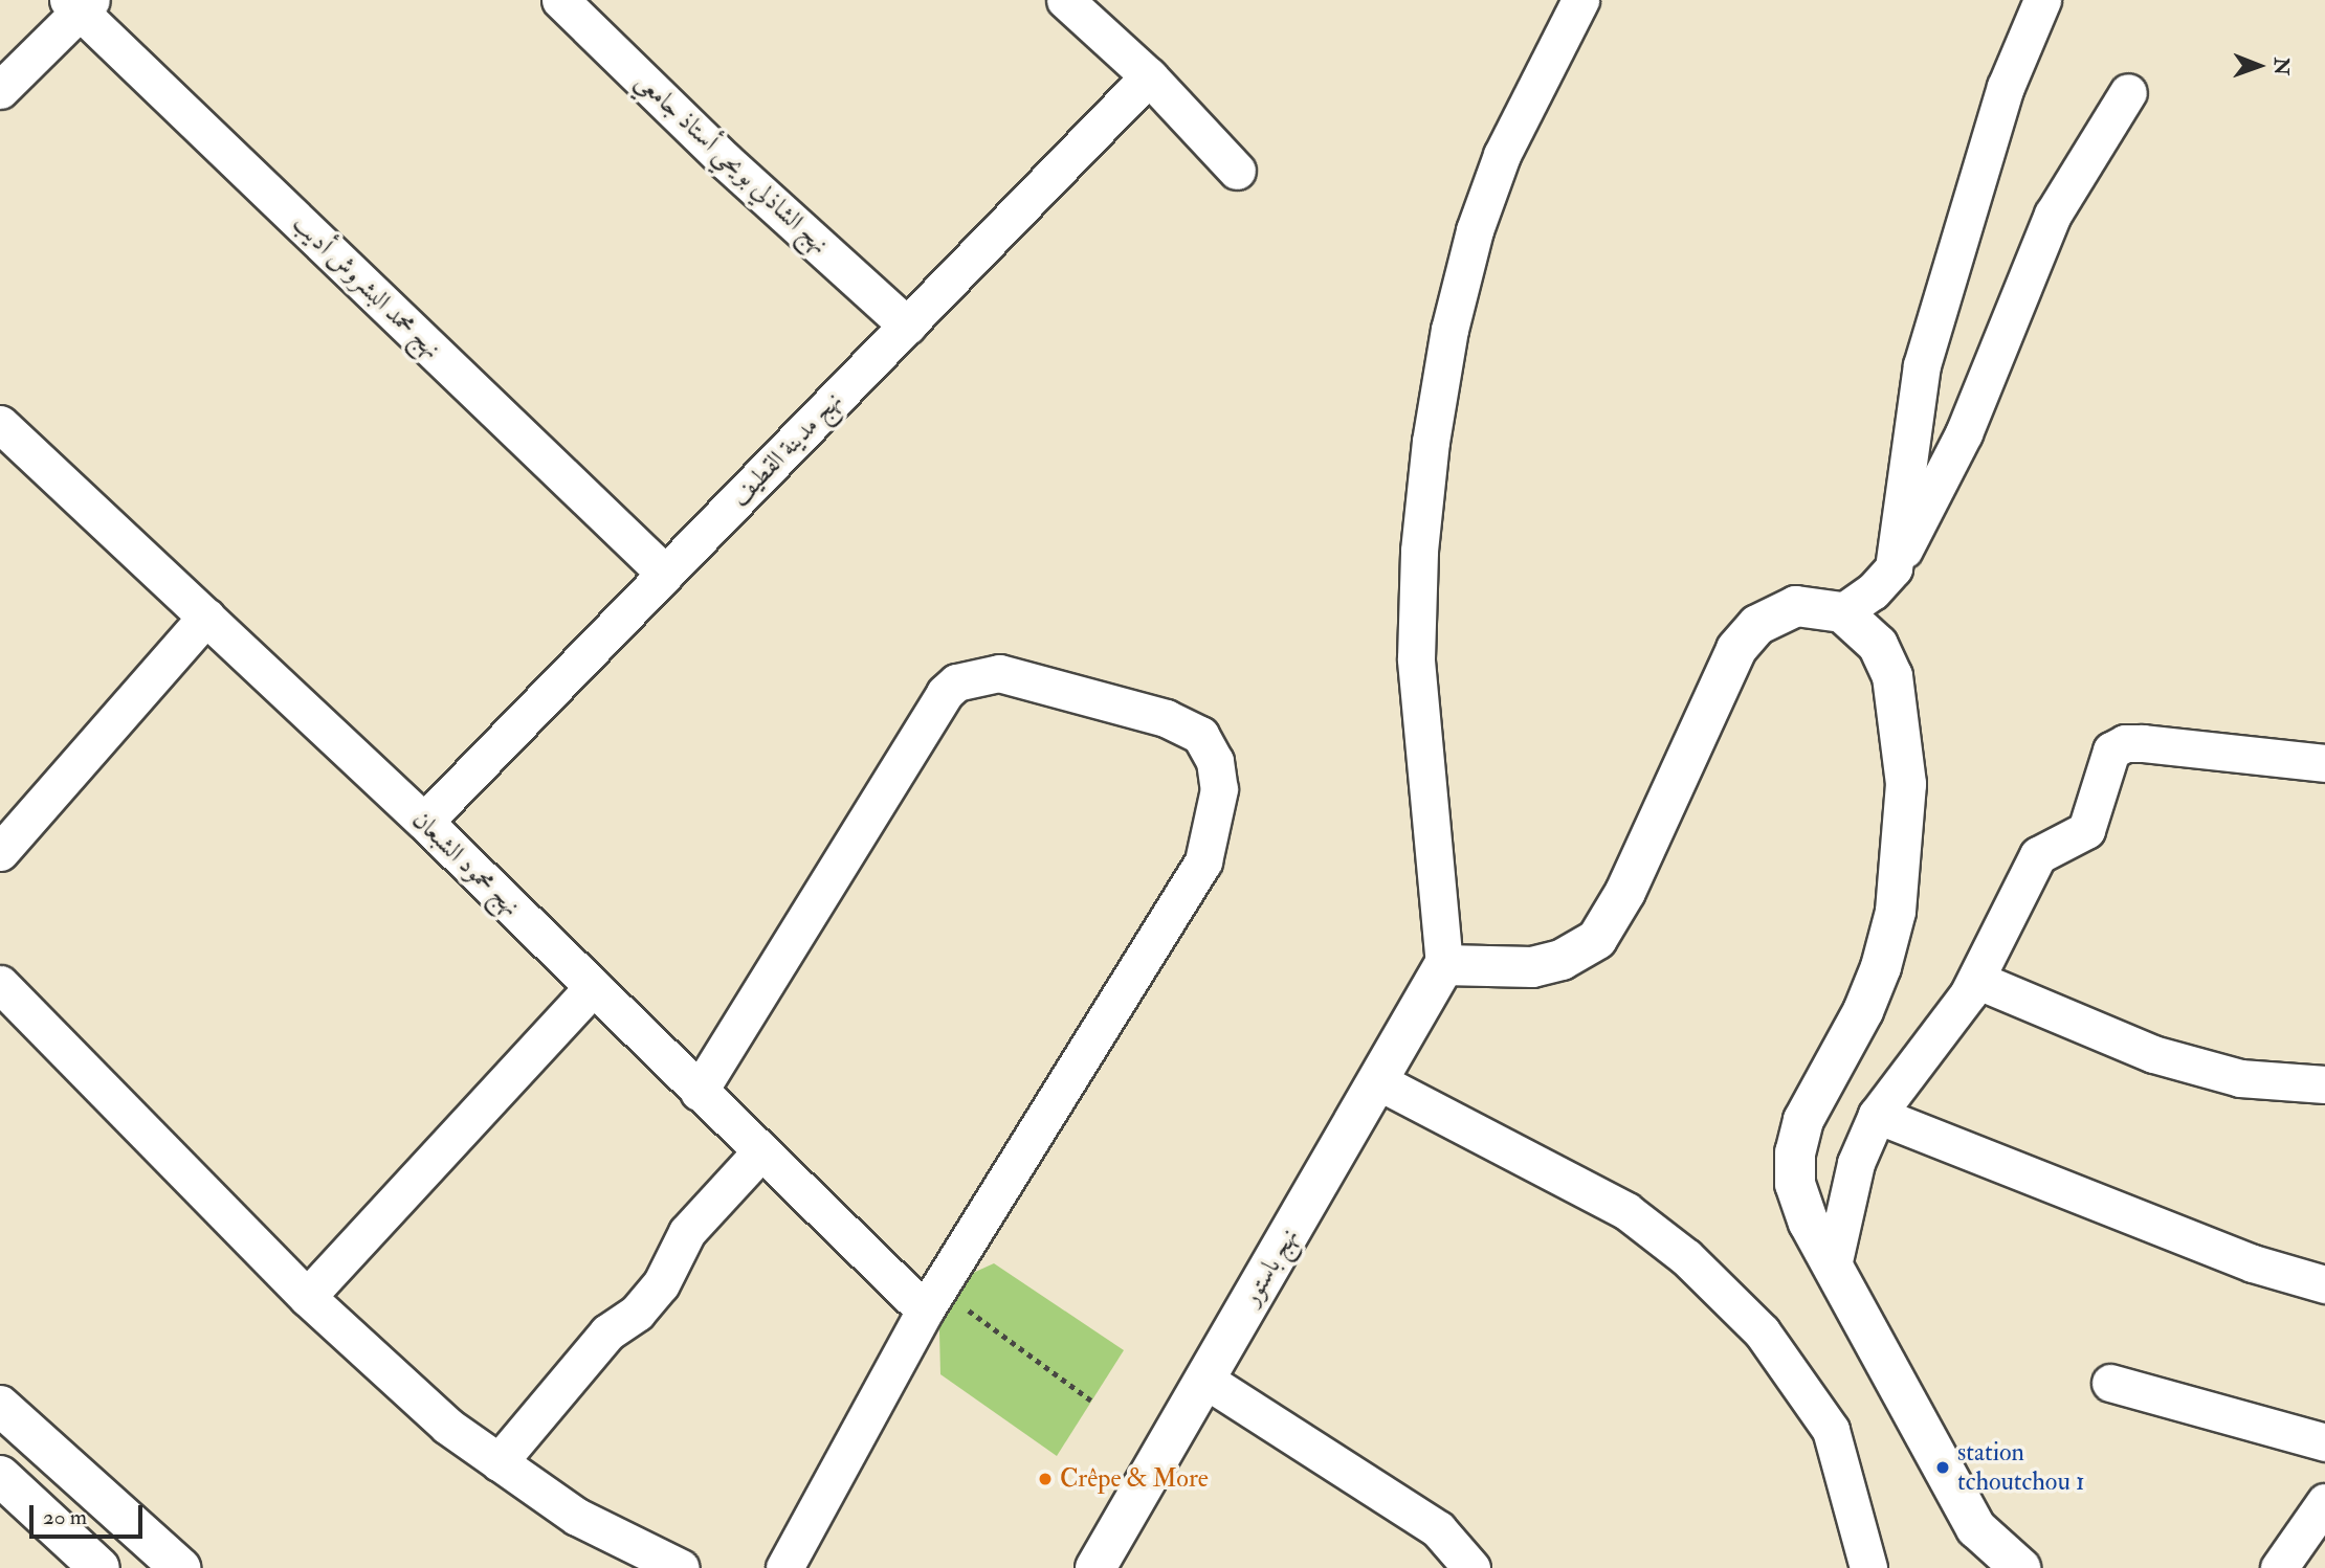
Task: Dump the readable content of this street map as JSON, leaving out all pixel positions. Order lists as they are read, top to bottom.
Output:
{
  "streets": {
    "street": [
      "نهج الشاذلي بويحي أستاذ جامعي",
      "نهج محمد البشروش أديب",
      "نهج مدينة القطيف",
      "نهج محمود الشبعان",
      "نهج باستور"
    ]
  },
  "crossings": [
    ["نهج الشاذلي بويحي أستاذ جامعي", "نهج مدينة القطيف"],
    ["نهج محمد البشروش أديب", "نهج مدينة القطيف"],
    ["نهج مدينة القطيف", "نهج محمود الشبعان"]
  ],
  "places": ["station tchoutchou 1", "Crêpe & More"],
  "scale_bar": "20 m",
  "north": "right"
}
